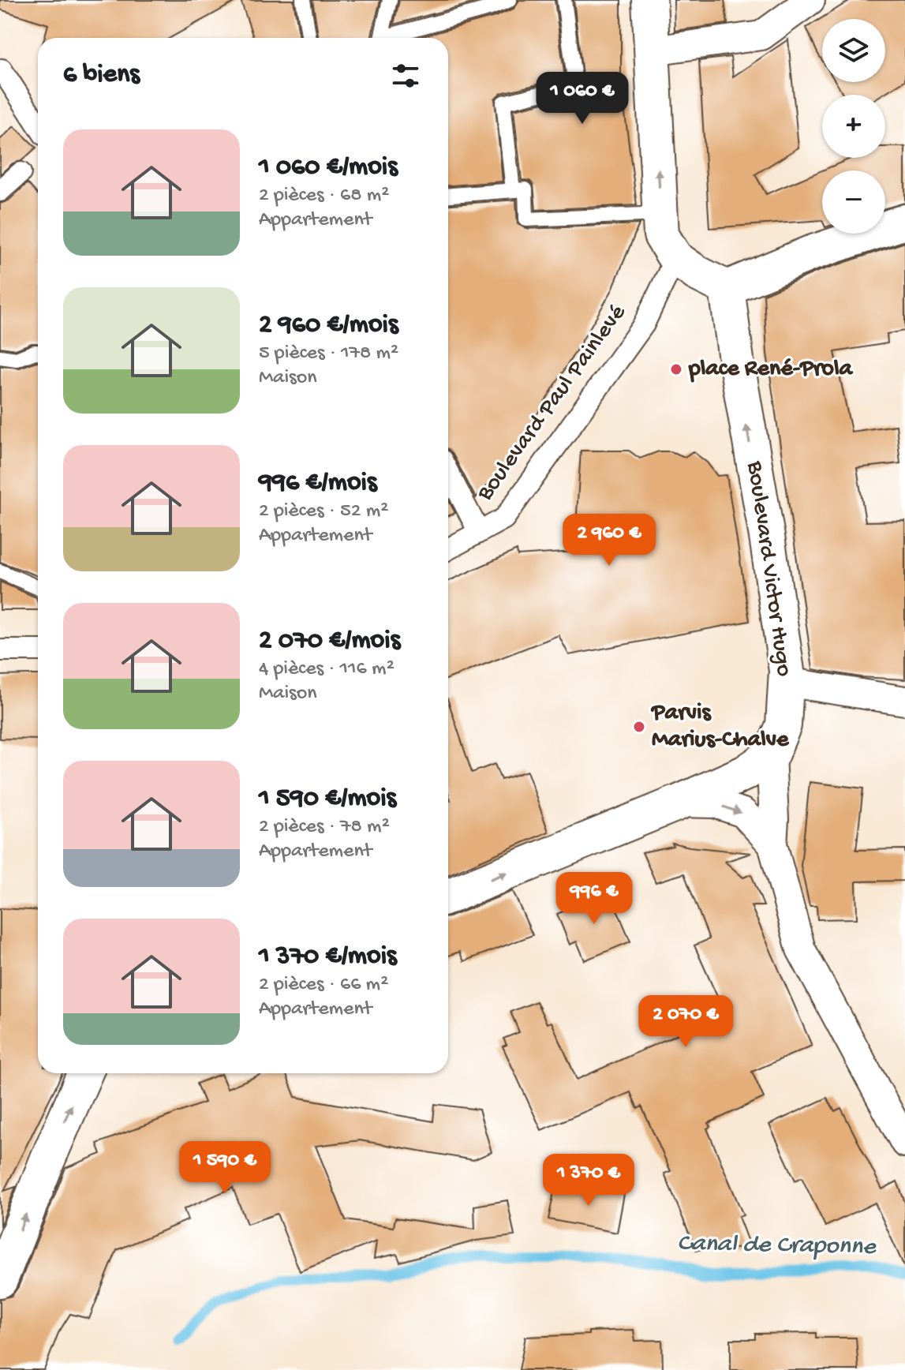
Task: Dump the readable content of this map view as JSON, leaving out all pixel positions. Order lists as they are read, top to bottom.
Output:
{
  "streets": {
    "main road": ["Boulevard Victor Hugo"],
    "street": ["Boulevard Paul Painlevé"]
  },
  "one_way": ["Boulevard Victor Hugo"],
  "water": ["Canal de Craponne"],
  "places": ["place René-Prola", "Parvis Marius-Chalve"],
  "page": {
    "map_buttons": ["+", "−"],
    "heading": "6 biens",
    "price": [
      "1 060 €",
      "2 960 €",
      "996 €",
      "2 070 €",
      "1 590 €",
      "1 370 €"
    ],
    "list": [
      {
        "name": "1 060 €/mois",
        "note": "2 pièces · 68 m² · Appartement"
      },
      {
        "name": "2 960 €/mois",
        "note": "5 pièces · 178 m² · Maison"
      },
      {
        "name": "996 €/mois",
        "note": "2 pièces · 52 m² · Appartement"
      },
      {
        "name": "2 070 €/mois",
        "note": "4 pièces · 116 m² · Maison"
      },
      {
        "name": "1 590 €/mois",
        "note": "2 pièces · 78 m² · Appartement"
      },
      {
        "name": "1 370 €/mois",
        "note": "2 pièces · 66 m² · Appartement"
      }
    ]
  }
}
